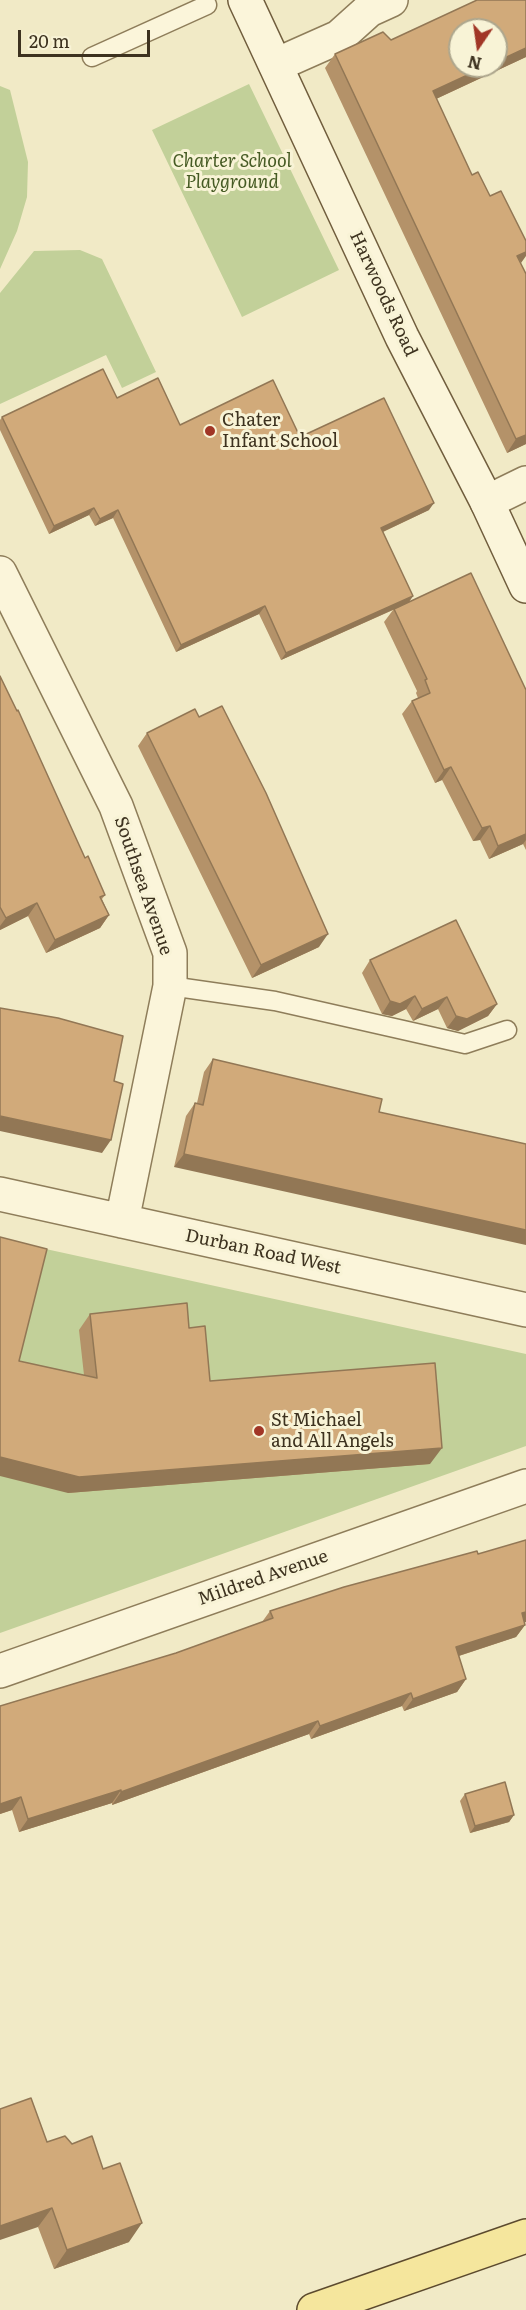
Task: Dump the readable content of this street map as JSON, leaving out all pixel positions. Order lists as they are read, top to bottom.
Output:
{
  "streets": {
    "street": [
      "Harwoods Road",
      "Southsea Avenue",
      "Durban Road West",
      "Mildred Avenue"
    ]
  },
  "crossings": [
    ["Southsea Avenue", "Durban Road West"]
  ],
  "parks": ["Charter School Playground"],
  "places": ["Chater Infant School", "St Michael and All Angels"],
  "scale_bar": "20 m",
  "north": "bottom"
}
